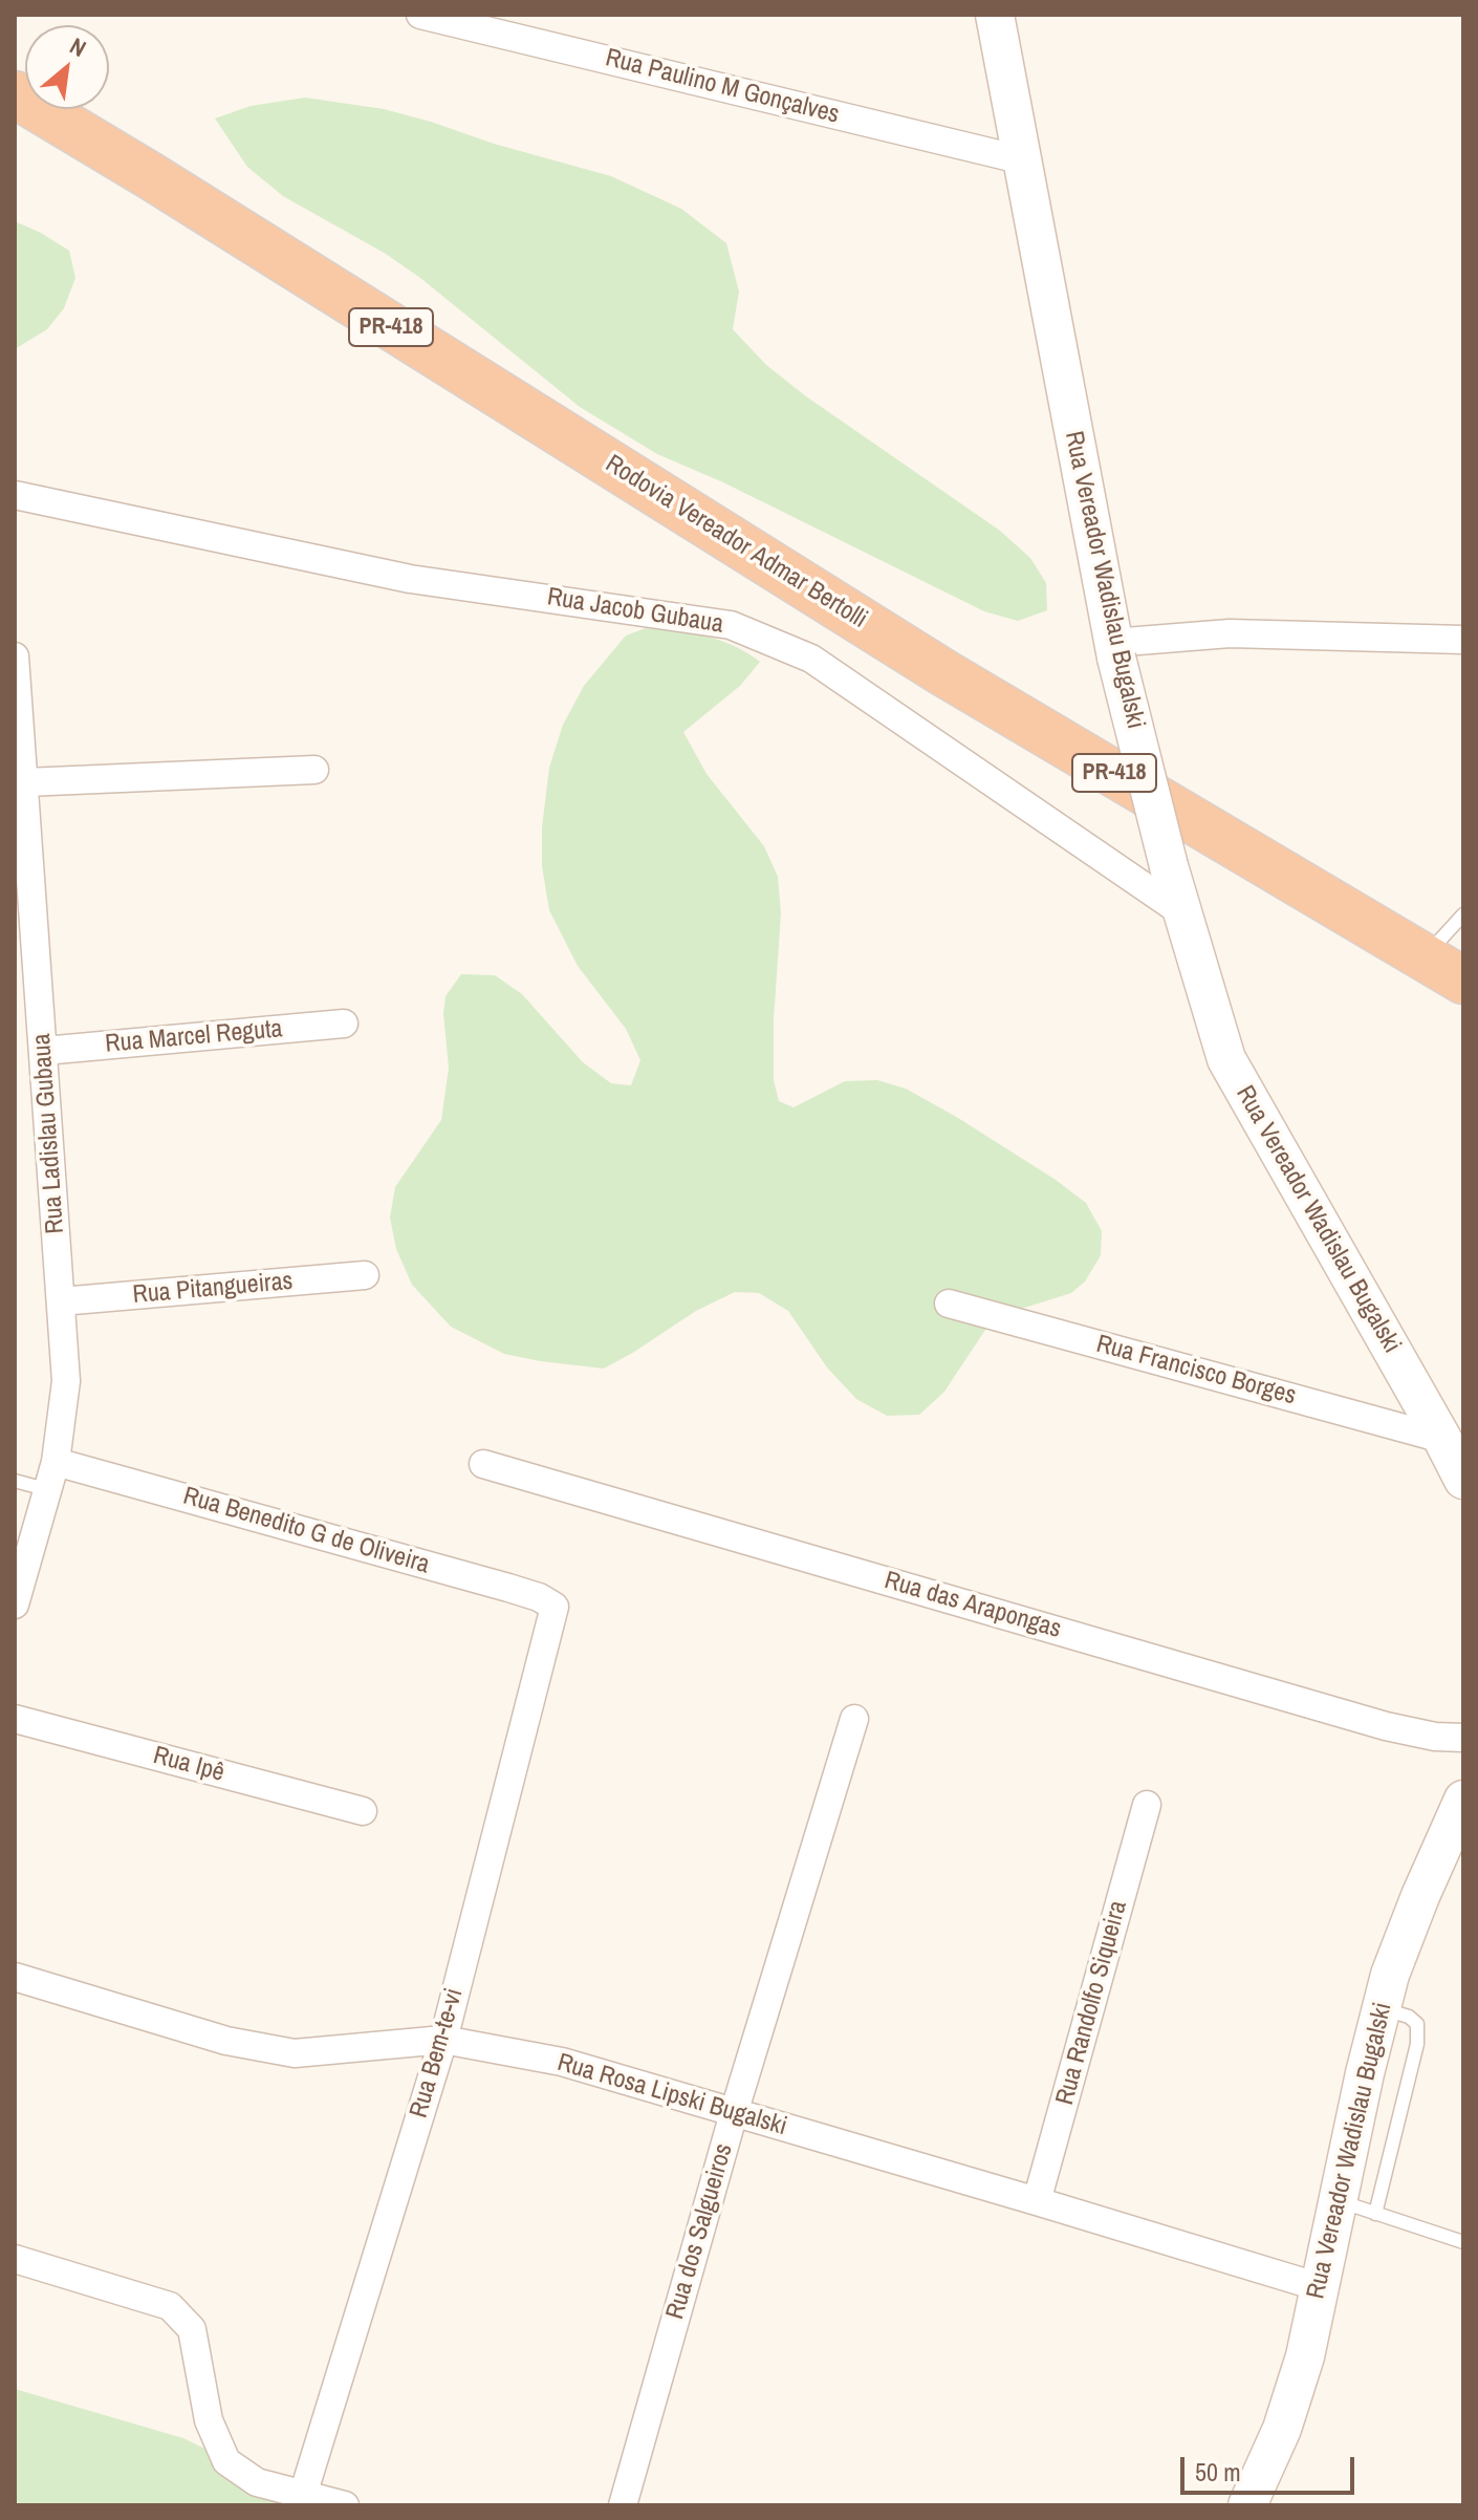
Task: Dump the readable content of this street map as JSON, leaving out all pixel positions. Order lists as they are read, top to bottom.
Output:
{
  "streets": {
    "highway": ["PR-418", "Rodovia Vereador Admar Bertolli"],
    "main road": ["Rua Vereador Wadislau Bugalski"],
    "street": [
      "Rua Paulino M Gonçalves",
      "Rua Jacob Gubaua",
      "Rua Marcel Reguta",
      "Rua Ladislau Gubaua",
      "Rua Pitangueiras",
      "Rua Francisco Borges",
      "Rua Benedito G de Oliveira",
      "Rua das Arapongas",
      "Rua Ipê",
      "Rua Randolfo Siqueira",
      "Rua Bem-te-vi",
      "Rua Rosa Lipski Bugalski",
      "Rua dos Salgueiros"
    ]
  },
  "crossings": [
    ["Rua Paulino M Gonçalves", "Rua Vereador Wadislau Bugalski"],
    ["Rua Vereador Wadislau Bugalski", "Rua Jacob Gubaua"],
    ["Rua Vereador Wadislau Bugalski", "Rua Francisco Borges"],
    ["Rua Vereador Wadislau Bugalski", "Rua Rosa Lipski Bugalski"],
    ["Rua Marcel Reguta", "Rua Ladislau Gubaua"],
    ["Rua Ladislau Gubaua", "Rua Pitangueiras"],
    ["Rua Ladislau Gubaua", "Rua Benedito G de Oliveira"],
    ["Rua Benedito G de Oliveira", "Rua Bem-te-vi"],
    ["Rua Randolfo Siqueira", "Rua Rosa Lipski Bugalski"],
    ["Rua Bem-te-vi", "Rua Rosa Lipski Bugalski"],
    ["Rua Rosa Lipski Bugalski", "Rua dos Salgueiros"]
  ],
  "scale_bar": "50 m",
  "north": "top right"
}
